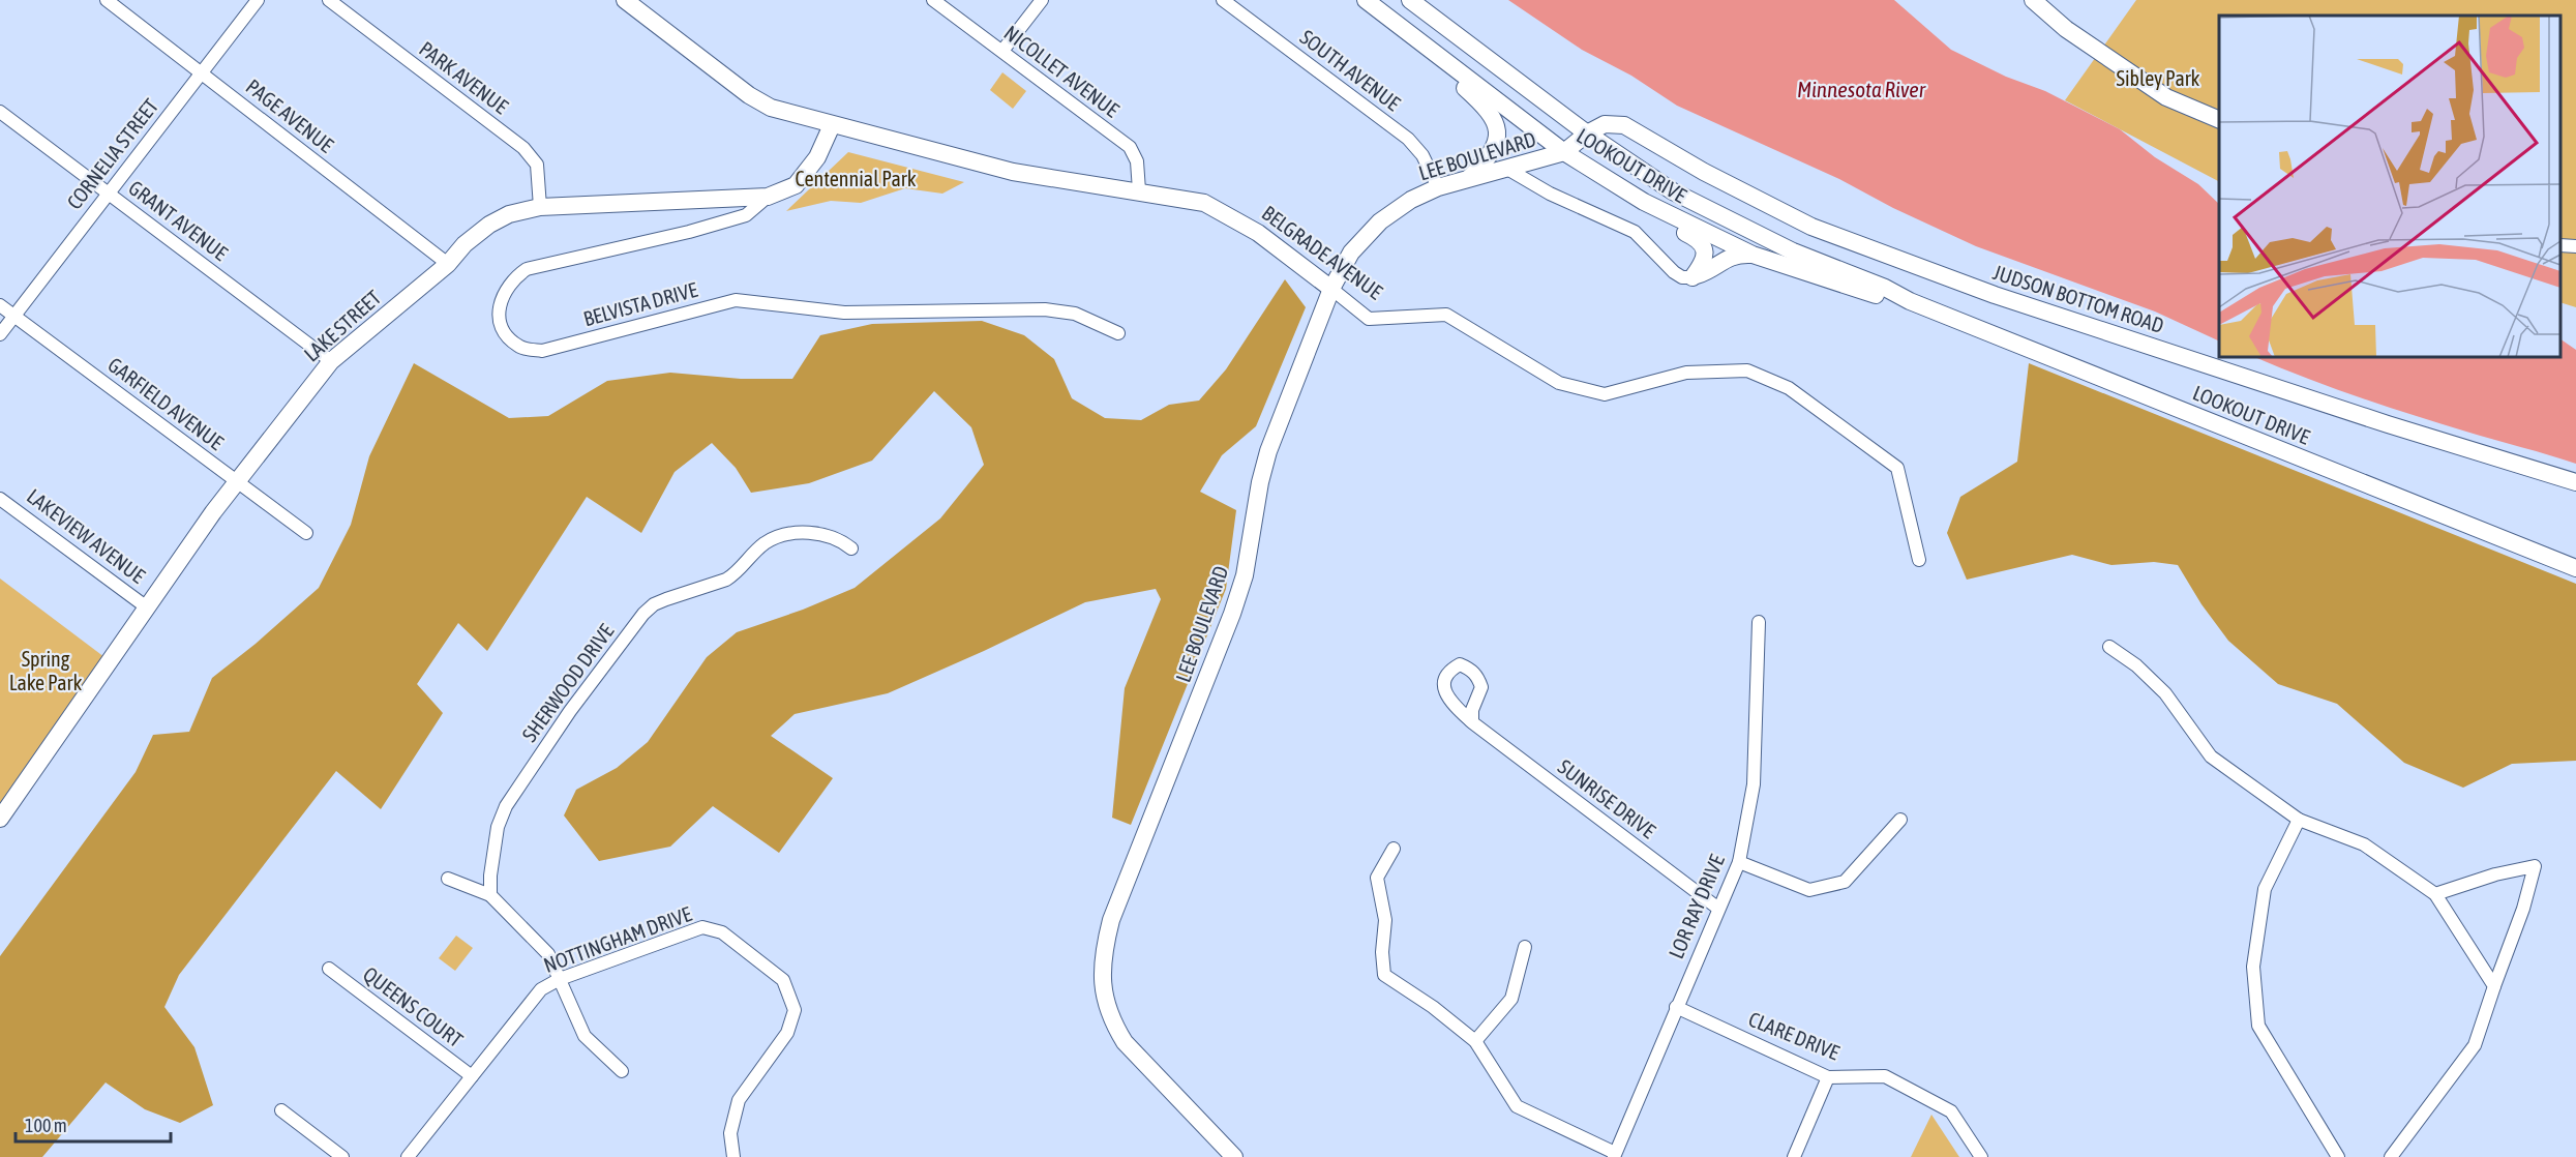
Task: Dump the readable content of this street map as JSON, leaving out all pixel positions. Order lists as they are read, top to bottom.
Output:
{
  "streets": {
    "main road": [
      "LEE BOULEVARD",
      "LOOKOUT DRIVE",
      "BELGRADE AVENUE",
      "JUDSON BOTTOM ROAD",
      "LAKE STREET"
    ],
    "street": [
      "SOUTH AVENUE",
      "NICOLLET AVENUE",
      "PARK AVENUE",
      "PAGE AVENUE",
      "CORNELIA STREET",
      "GRANT AVENUE",
      "BELVISTA DRIVE",
      "GARFIELD AVENUE",
      "LAKEVIEW AVENUE",
      "SHERWOOD DRIVE",
      "SUNRISE DRIVE",
      "LOR RAY DRIVE",
      "NOTTINGHAM DRIVE",
      "QUEENS COURT",
      "CLARE DRIVE"
    ]
  },
  "crossings": [
    ["SOUTH AVENUE", "LEE BOULEVARD"],
    ["NICOLLET AVENUE", "BELGRADE AVENUE"],
    ["PARK AVENUE", "LAKE STREET"],
    ["PAGE AVENUE", "CORNELIA STREET"],
    ["PAGE AVENUE", "LAKE STREET"],
    ["CORNELIA STREET", "GRANT AVENUE"],
    ["CORNELIA STREET", "GARFIELD AVENUE"],
    ["LEE BOULEVARD", "LOOKOUT DRIVE"],
    ["LEE BOULEVARD", "BELGRADE AVENUE"],
    ["LEE BOULEVARD", "JUDSON BOTTOM ROAD"],
    ["LOOKOUT DRIVE", "JUDSON BOTTOM ROAD"],
    ["GRANT AVENUE", "LAKE STREET"],
    ["BELGRADE AVENUE", "LAKE STREET"],
    ["BELVISTA DRIVE", "LAKE STREET"],
    ["LAKE STREET", "GARFIELD AVENUE"],
    ["LAKE STREET", "LAKEVIEW AVENUE"],
    ["SUNRISE DRIVE", "LOR RAY DRIVE"],
    ["LOR RAY DRIVE", "CLARE DRIVE"],
    ["NOTTINGHAM DRIVE", "QUEENS COURT"]
  ],
  "water": ["Minnesota River"],
  "parks": ["Sibley Park", "Centennial Park", "Spring Lake Park"],
  "scale_bar": "100 m"
}
